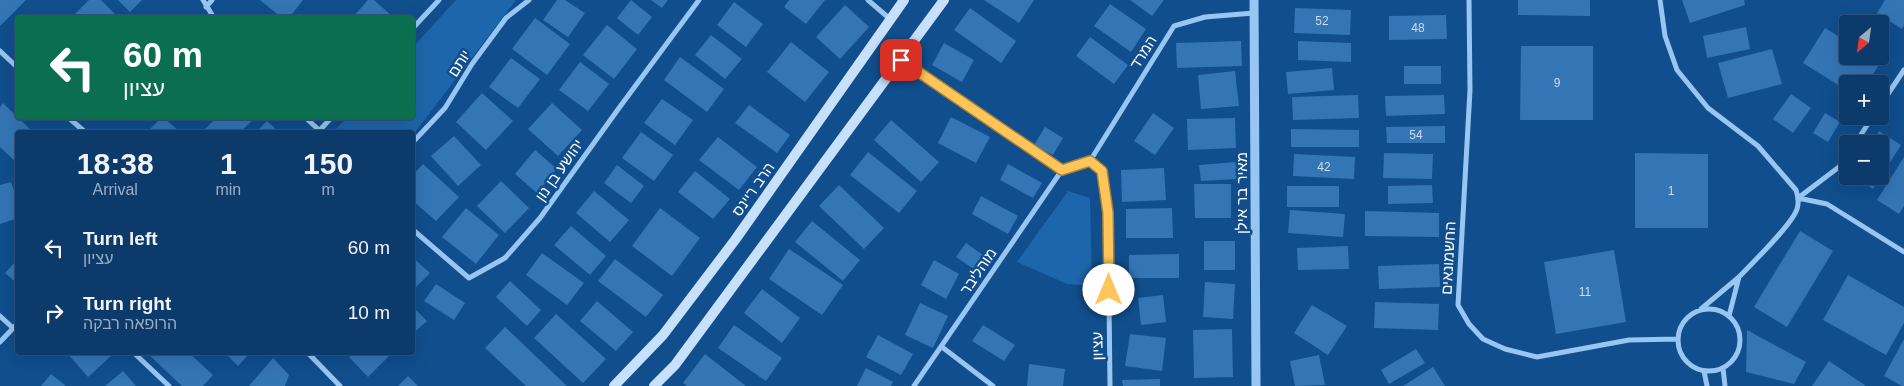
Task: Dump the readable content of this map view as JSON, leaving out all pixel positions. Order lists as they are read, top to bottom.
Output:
{
  "streets": {
    "main road": ["הרב ריינס"],
    "street": [
      "המרד",
      "יותם",
      "יהושע בן נון",
      "מאיר בר אילן",
      "החשמונאים",
      "מוהליבר",
      "עציון"
    ]
  },
  "crossings": [
    ["המרד", "מאיר בר אילן"],
    ["המרד", "עציון"]
  ],
  "house_numbers": [
    "52",
    "48",
    "9",
    "54",
    "42",
    "1",
    "11"
  ],
  "north": "bottom left",
  "page": {
    "map_buttons": ["+", "−"],
    "turn": ["60 m", "עציון"],
    "eta": [
      "18:38",
      "Arrival",
      "1",
      "min",
      "150",
      "m"
    ],
    "list": [
      {
        "name": "Turn left",
        "note": "עציון",
        "value": "60 m"
      },
      {
        "name": "Turn right",
        "note": "הרופאה רבקה",
        "value": "10 m"
      }
    ]
  }
}
